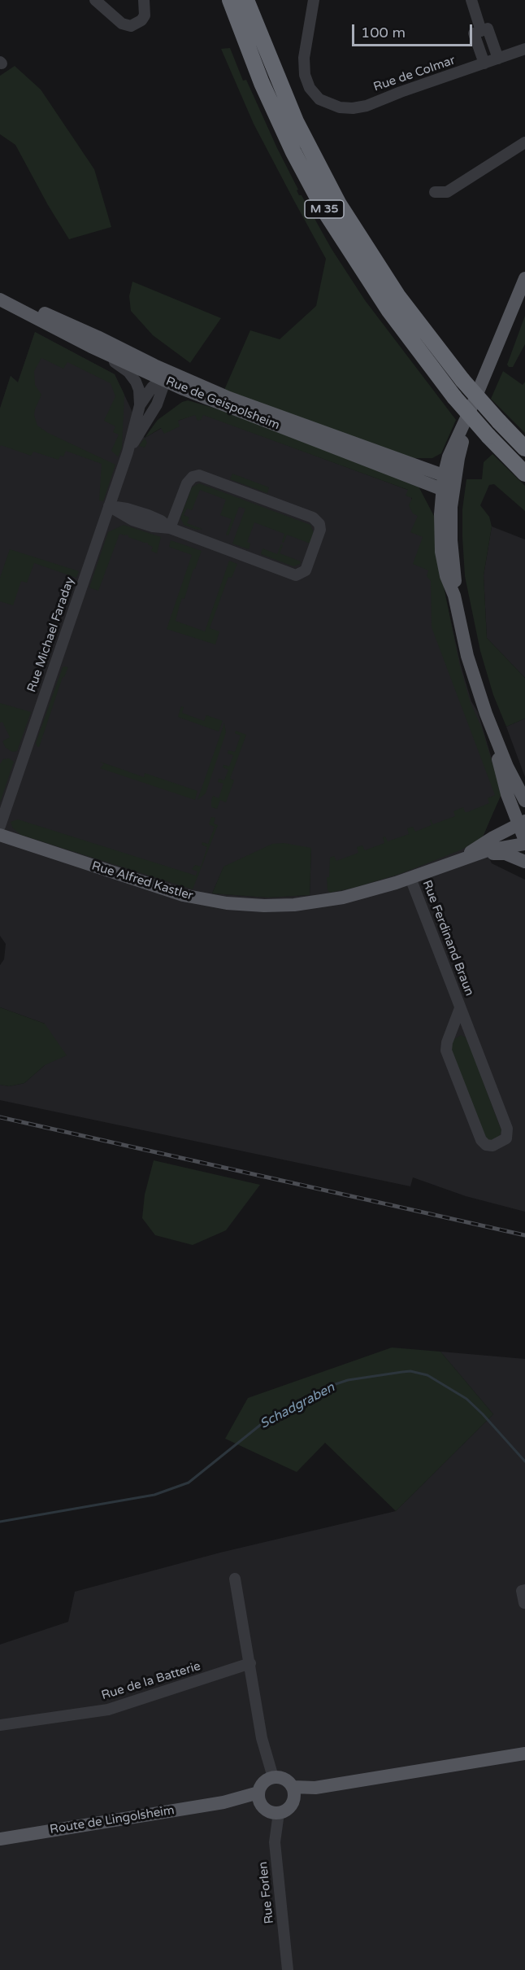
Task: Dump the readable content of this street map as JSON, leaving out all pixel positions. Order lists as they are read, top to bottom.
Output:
{
  "streets": {
    "highway": ["M 35"],
    "main road": ["Rue de Geispolsheim", "Rue Alfred Kastler", "Route de Lingolsheim"],
    "street": [
      "Rue de Colmar",
      "Rue Michael Faraday",
      "Rue Ferdinand Braun",
      "Rue de la Batterie",
      "Rue Forlen"
    ]
  },
  "crossings": [
    ["Rue de Geispolsheim", "Rue Michael Faraday"],
    ["Rue Alfred Kastler", "Rue Ferdinand Braun"],
    ["Route de Lingolsheim", "Rue Forlen"]
  ],
  "water": ["Schadgraben"],
  "scale_bar": "100 m"
}
